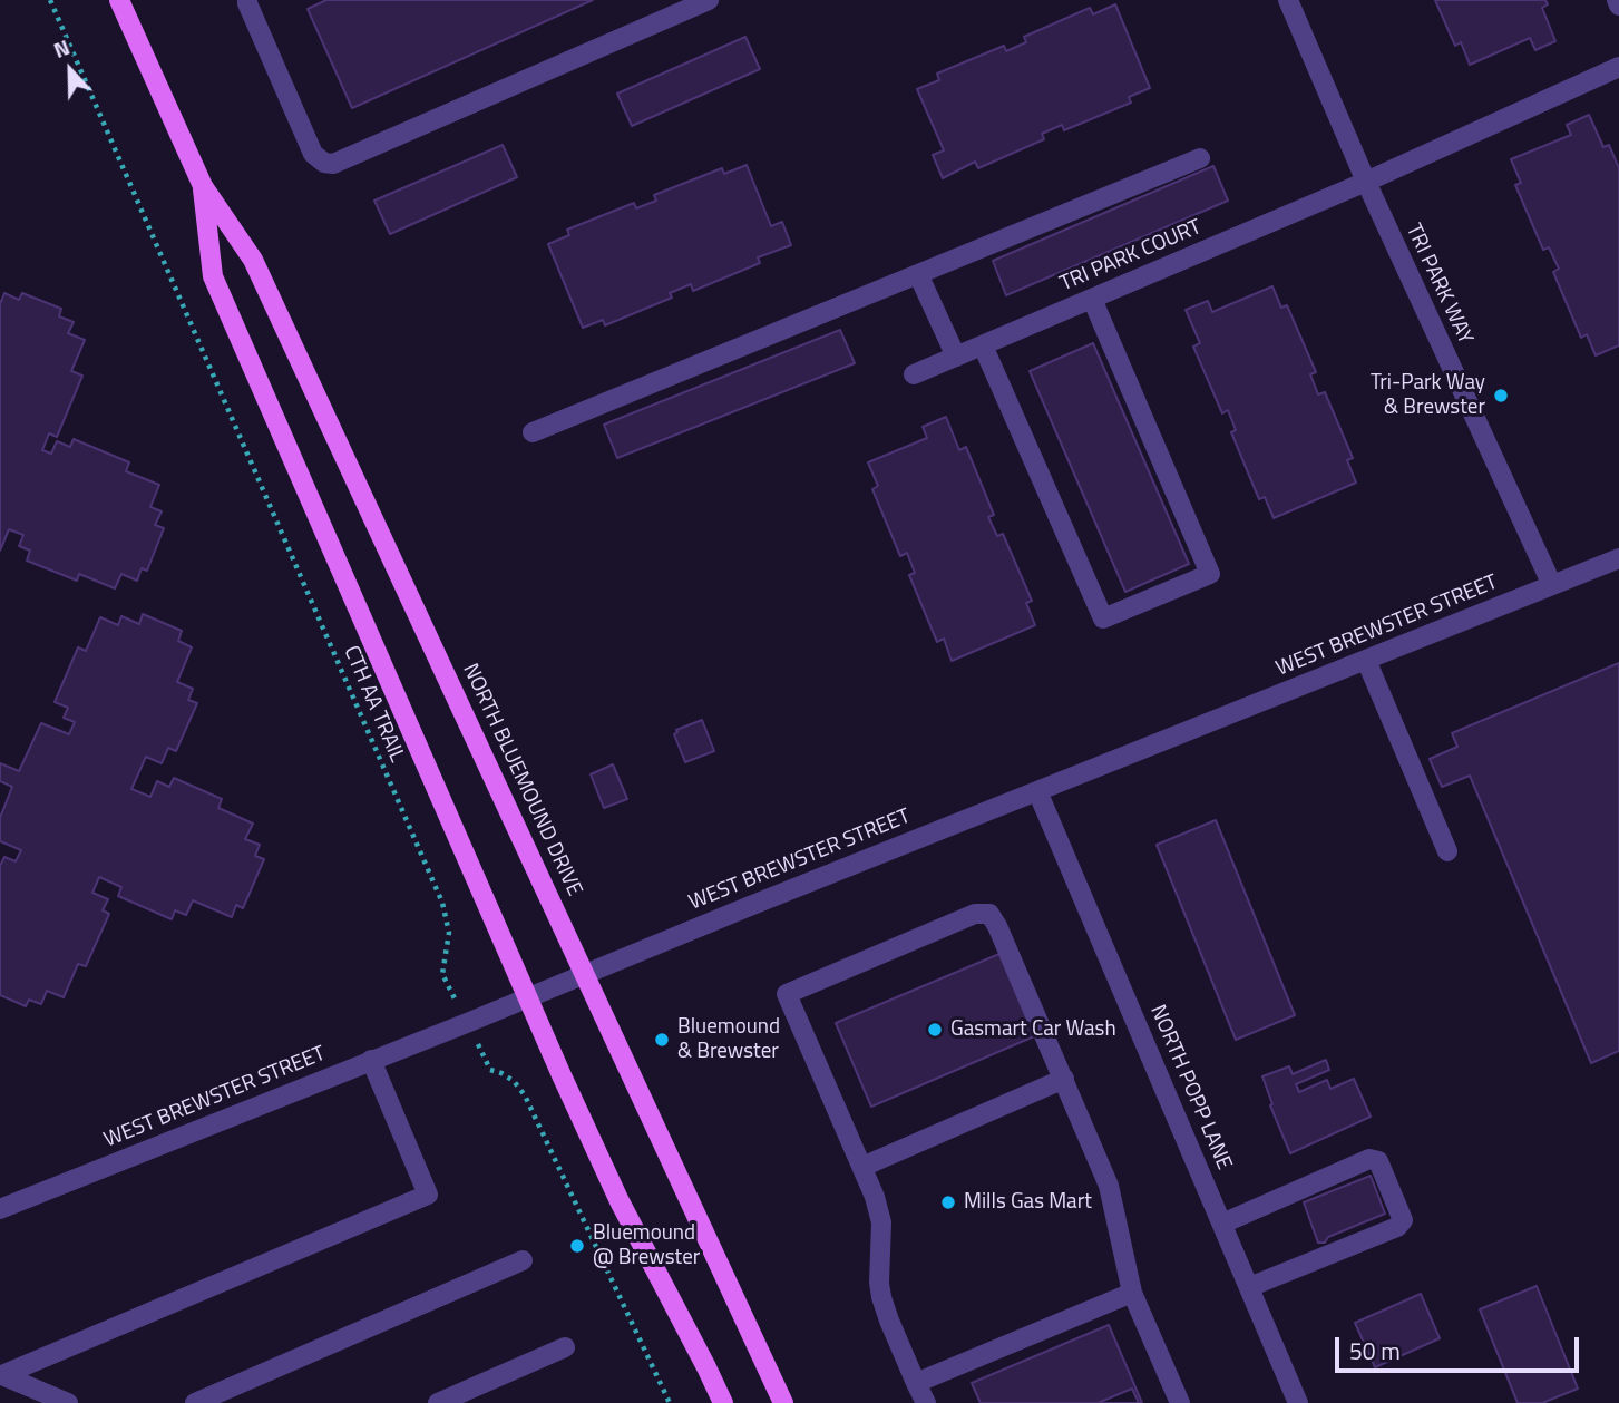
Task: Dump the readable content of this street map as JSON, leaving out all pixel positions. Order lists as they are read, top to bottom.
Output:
{
  "streets": {
    "main road": ["NORTH BLUEMOUND DRIVE"],
    "street": [
      "TRI PARK COURT",
      "TRI PARK WAY",
      "WEST BREWSTER STREET",
      "NORTH POPP LANE"
    ],
    "path": ["CTH AA TRAIL"]
  },
  "crossings": [
    ["TRI PARK COURT", "TRI PARK WAY"],
    ["TRI PARK WAY", "WEST BREWSTER STREET"],
    ["WEST BREWSTER STREET", "CTH AA TRAIL"],
    ["WEST BREWSTER STREET", "NORTH BLUEMOUND DRIVE"],
    ["WEST BREWSTER STREET", "NORTH POPP LANE"]
  ],
  "places": [
    "Tri-Park Way & Brewster",
    "Gasmart Car Wash",
    "Bluemound & Brewster",
    "Mills Gas Mart",
    "Bluemound @ Brewster"
  ],
  "scale_bar": "50 m",
  "north": "top"
}
